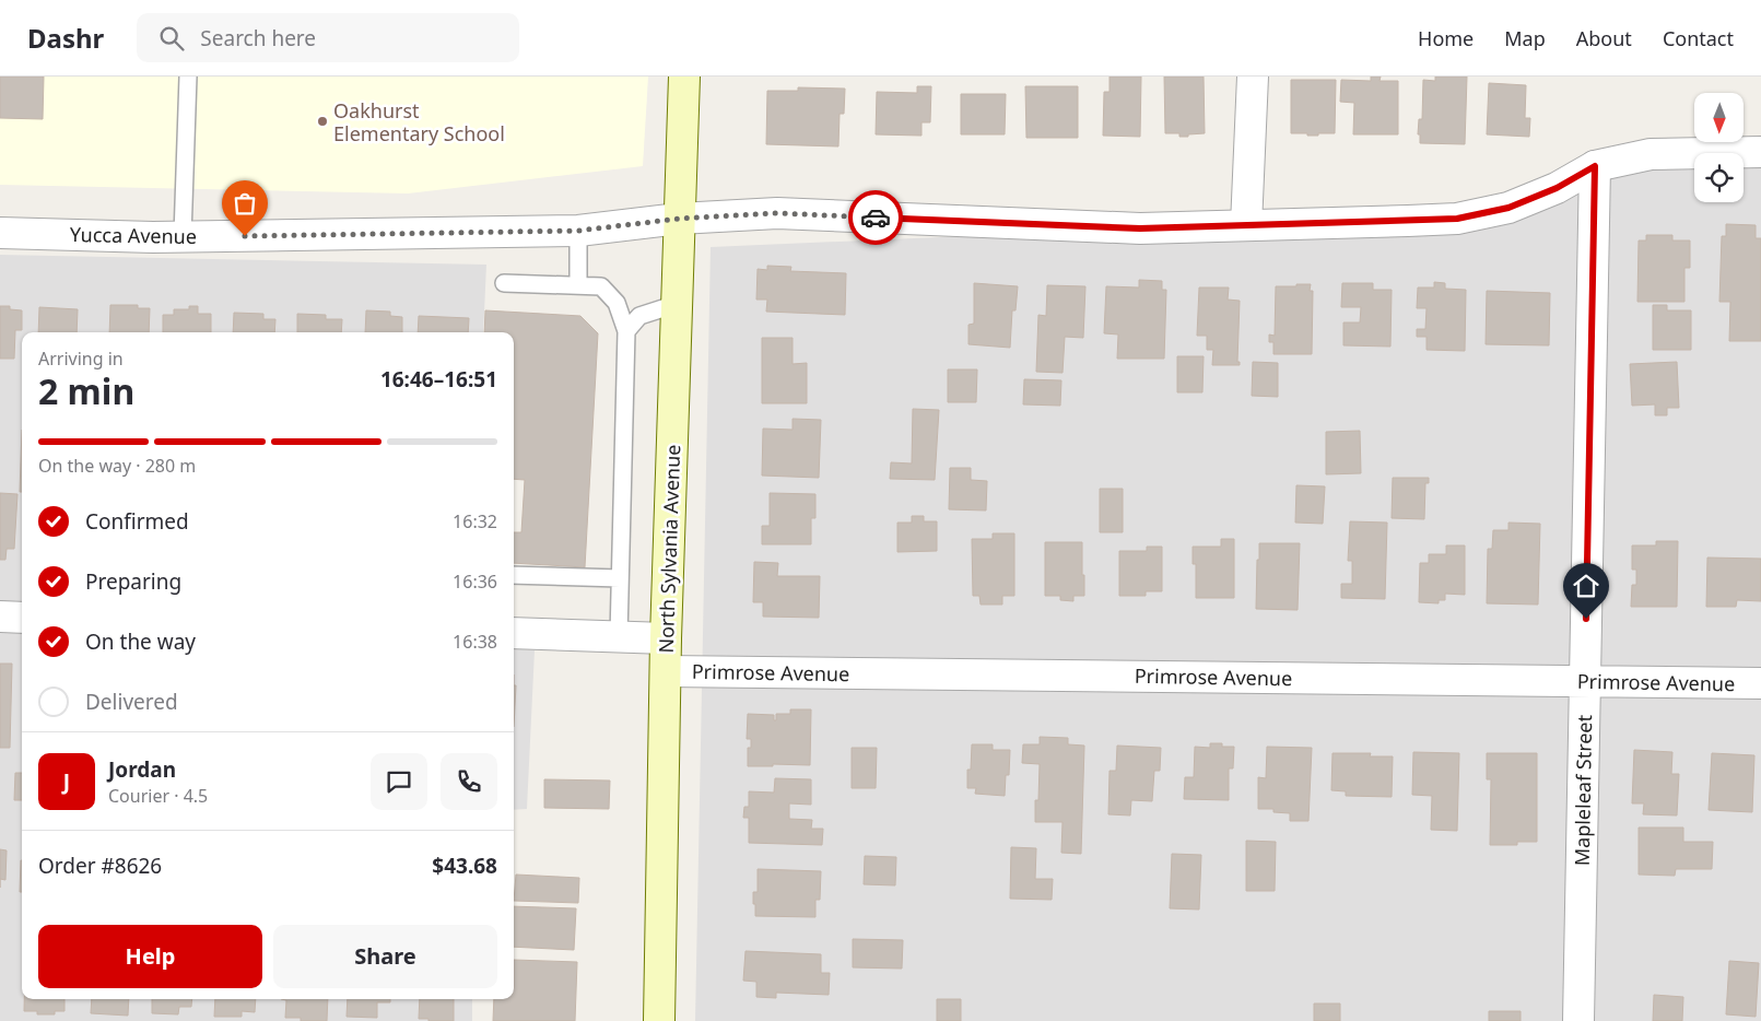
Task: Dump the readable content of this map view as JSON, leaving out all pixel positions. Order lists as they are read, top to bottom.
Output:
{
  "streets": {
    "main road": ["North Sylvania Avenue"],
    "street": ["Yucca Avenue", "Primrose Avenue", "Mapleleaf Street"]
  },
  "crossings": [
    ["Yucca Avenue", "North Sylvania Avenue"],
    ["Yucca Avenue", "Mapleleaf Street"],
    ["North Sylvania Avenue", "Primrose Avenue"],
    ["Primrose Avenue", "Mapleleaf Street"]
  ],
  "places": ["Oakhurst Elementary School"],
  "north": "bottom",
  "page": {
    "header": "Dashr",
    "search": "Search here",
    "nav": [
      "Home",
      "Map",
      "About",
      "Contact"
    ],
    "heading": ["2 min", "Arriving in", "16:46–16:51"],
    "panel": [
      "Jordan",
      "Courier · 4.5",
      "Order #8626",
      "$43.68"
    ],
    "bar": "On the way · 280 m",
    "list": [
      ["Confirmed", "16:32"],
      ["Preparing", "16:36"],
      ["On the way", "16:38"],
      "Delivered"
    ],
    "round": "J",
    "buttons": ["Help", "Share"]
  }
}
